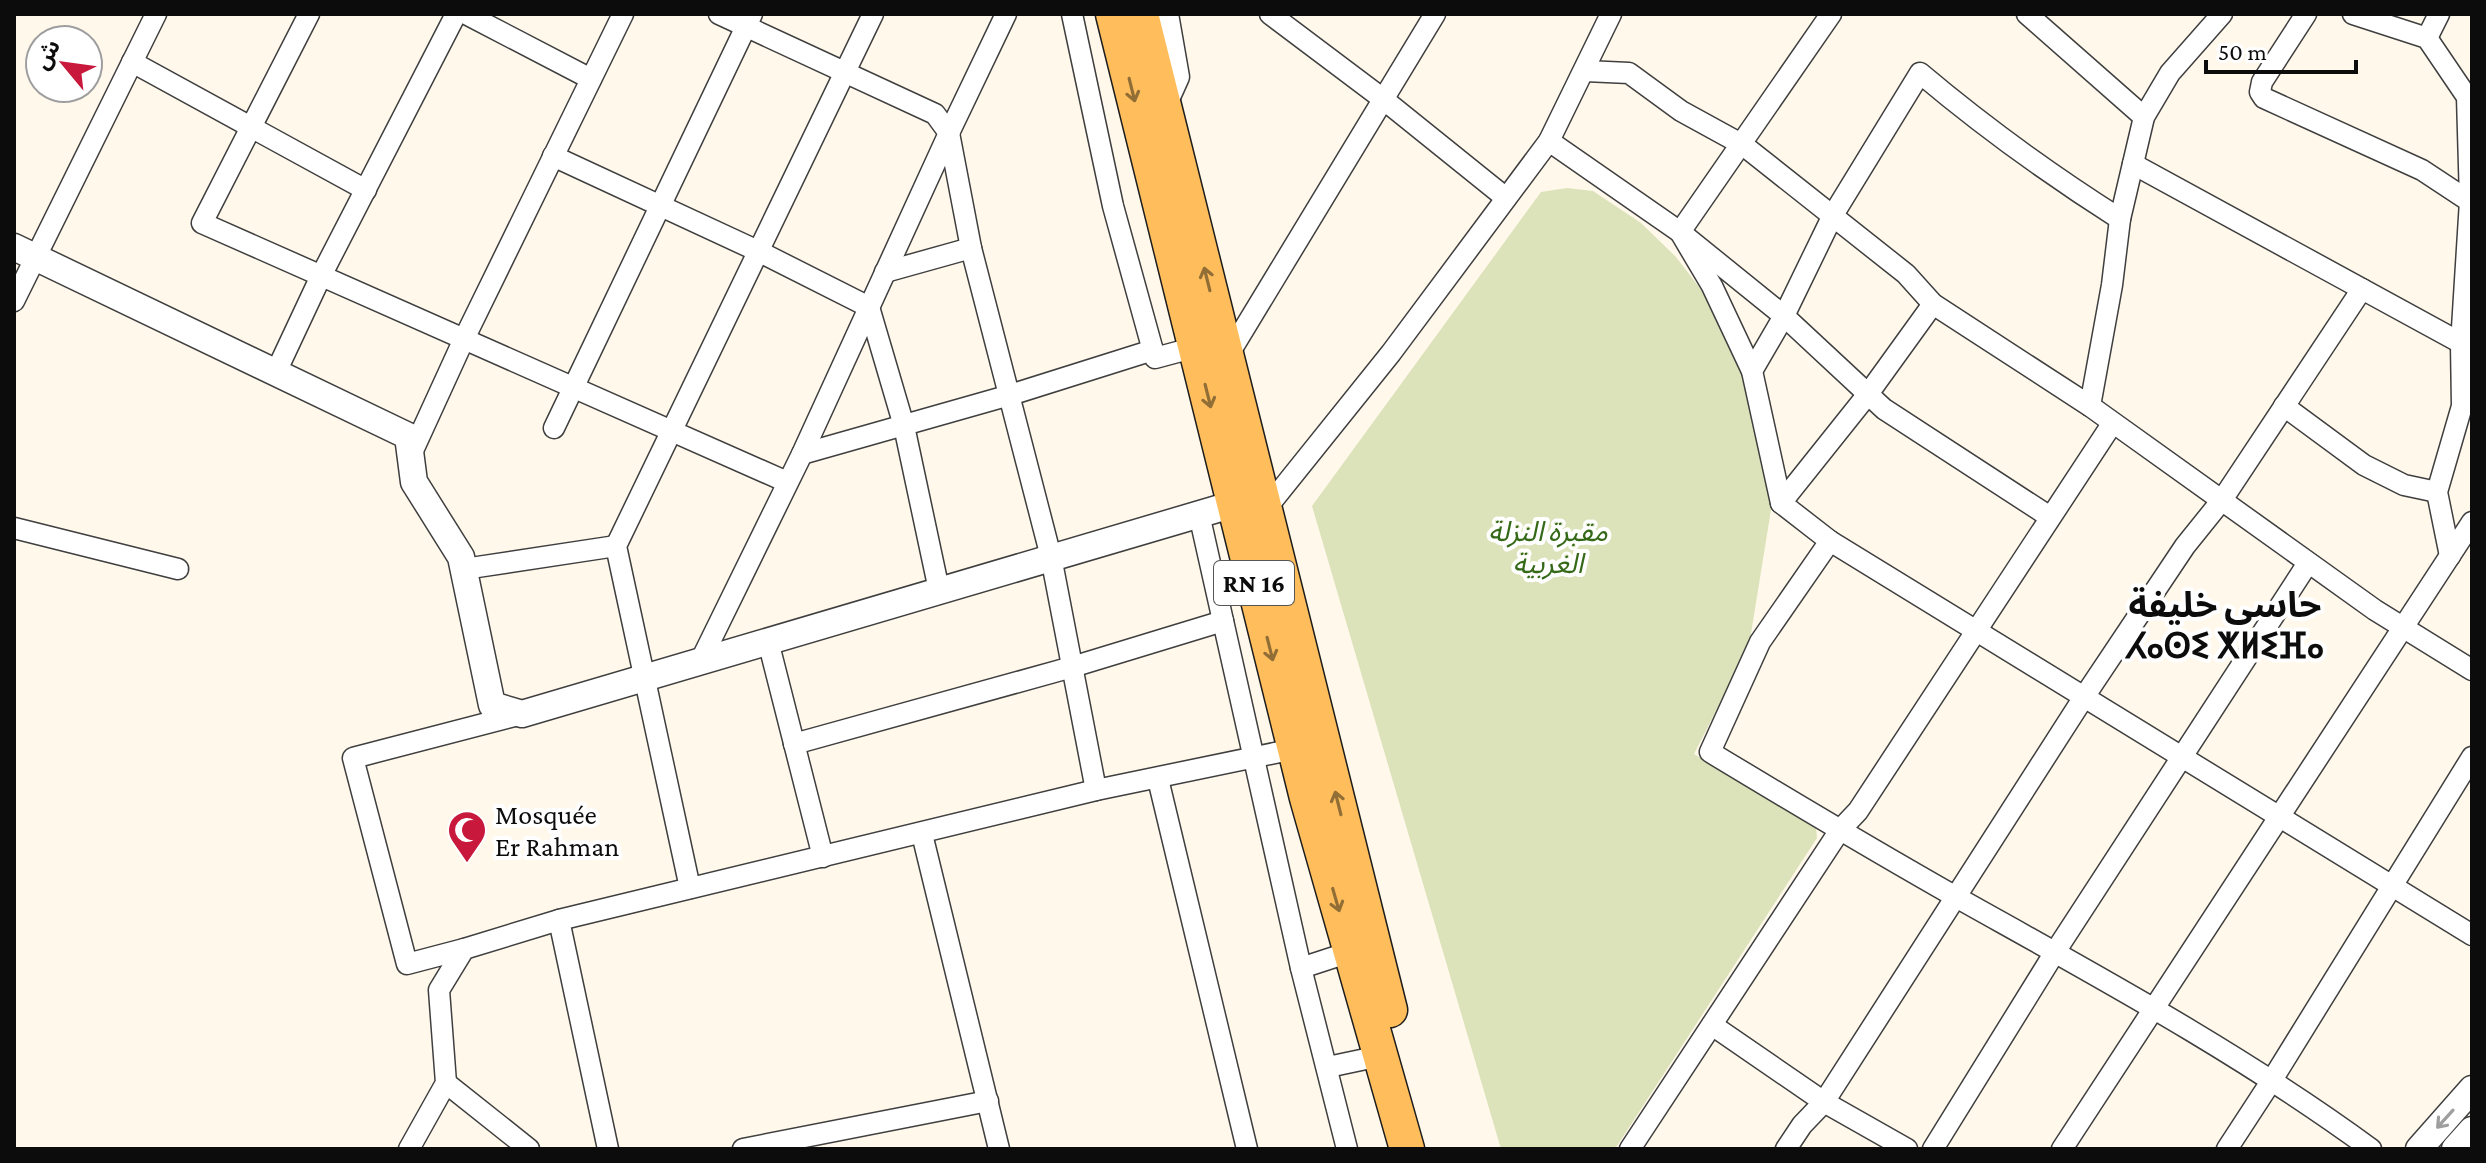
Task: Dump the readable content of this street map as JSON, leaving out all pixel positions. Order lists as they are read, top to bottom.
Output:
{
  "streets": {
    "main road": ["RN 16"]
  },
  "districts": ["حاسي خليفة ⵃⴰⵙⵉ ⵅⵍⵉⴼⴰ"],
  "parks": ["مقبرة النزلة الغربية"],
  "places": {
    "mosque": ["Mosquée Er Rahman"]
  },
  "scale_bar": "50 m",
  "north": "top left"
}
